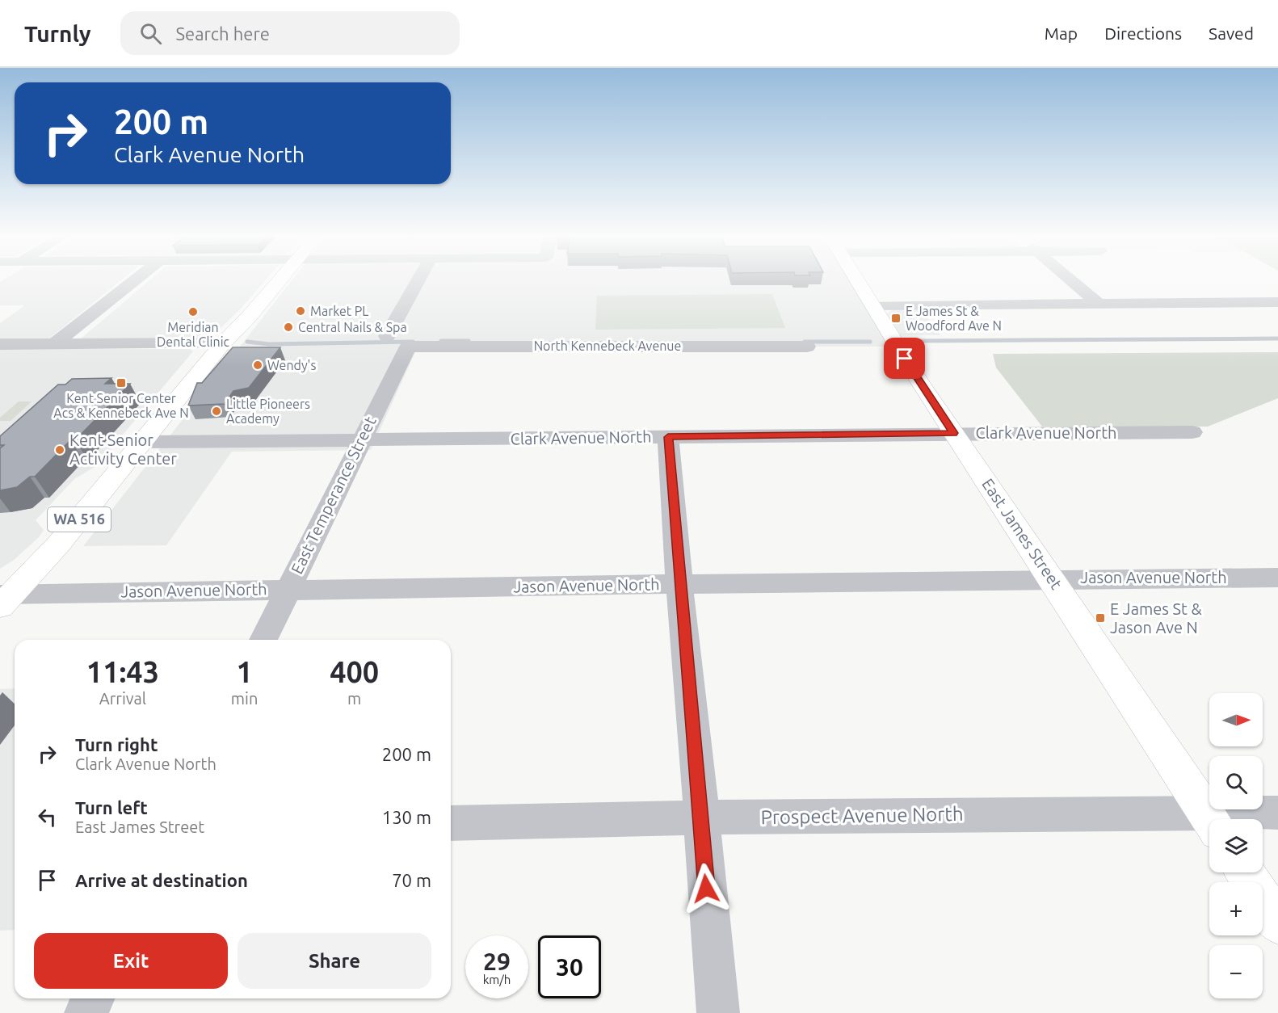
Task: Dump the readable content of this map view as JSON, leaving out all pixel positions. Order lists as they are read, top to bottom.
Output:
{
  "streets": {
    "main road": ["WA 516", "East James Street"],
    "street": [
      "North Kennebeck Avenue",
      "Clark Avenue North",
      "East Temperance Street",
      "Jason Avenue North",
      "Prospect Avenue North"
    ]
  },
  "crossings": [
    ["North Kennebeck Avenue", "East Temperance Street"],
    ["Clark Avenue North", "East Temperance Street"],
    ["Clark Avenue North", "WA 516"],
    ["Clark Avenue North", "East James Street"],
    ["East Temperance Street", "Jason Avenue North"],
    ["WA 516", "Jason Avenue North"],
    ["East James Street", "Jason Avenue North"]
  ],
  "places": {
    "other": [
      "Market PL",
      "Meridian Dental Clinic",
      "Central Nails & Spa",
      "Wendy's",
      "Little Pioneers Academy",
      "Kent Senior Activity Center"
    ],
    "transit": ["E James St & Woodford Ave N", "Kent Senior Center Acs & Kennebeck Ave N", "E James St & Jason Ave N"]
  },
  "north": "right",
  "page": {
    "header": "Turnly",
    "search": "Search here",
    "nav": ["Map", "Directions", "Saved"],
    "turn": ["200 m", "Clark Avenue North"],
    "eta": [
      "11:43",
      "Arrival",
      "1",
      "min",
      "400",
      "m"
    ],
    "map_buttons": ["+", "−"],
    "list": [
      {
        "name": "Turn right",
        "note": "Clark Avenue North",
        "value": "200 m"
      },
      {
        "name": "Turn left",
        "note": "East James Street",
        "value": "130 m"
      },
      {
        "name": "Arrive at destination",
        "value": "70 m"
      }
    ],
    "buttons": ["Exit", "Share"],
    "speed": "29 km/h",
    "limit": "30"
  }
}
